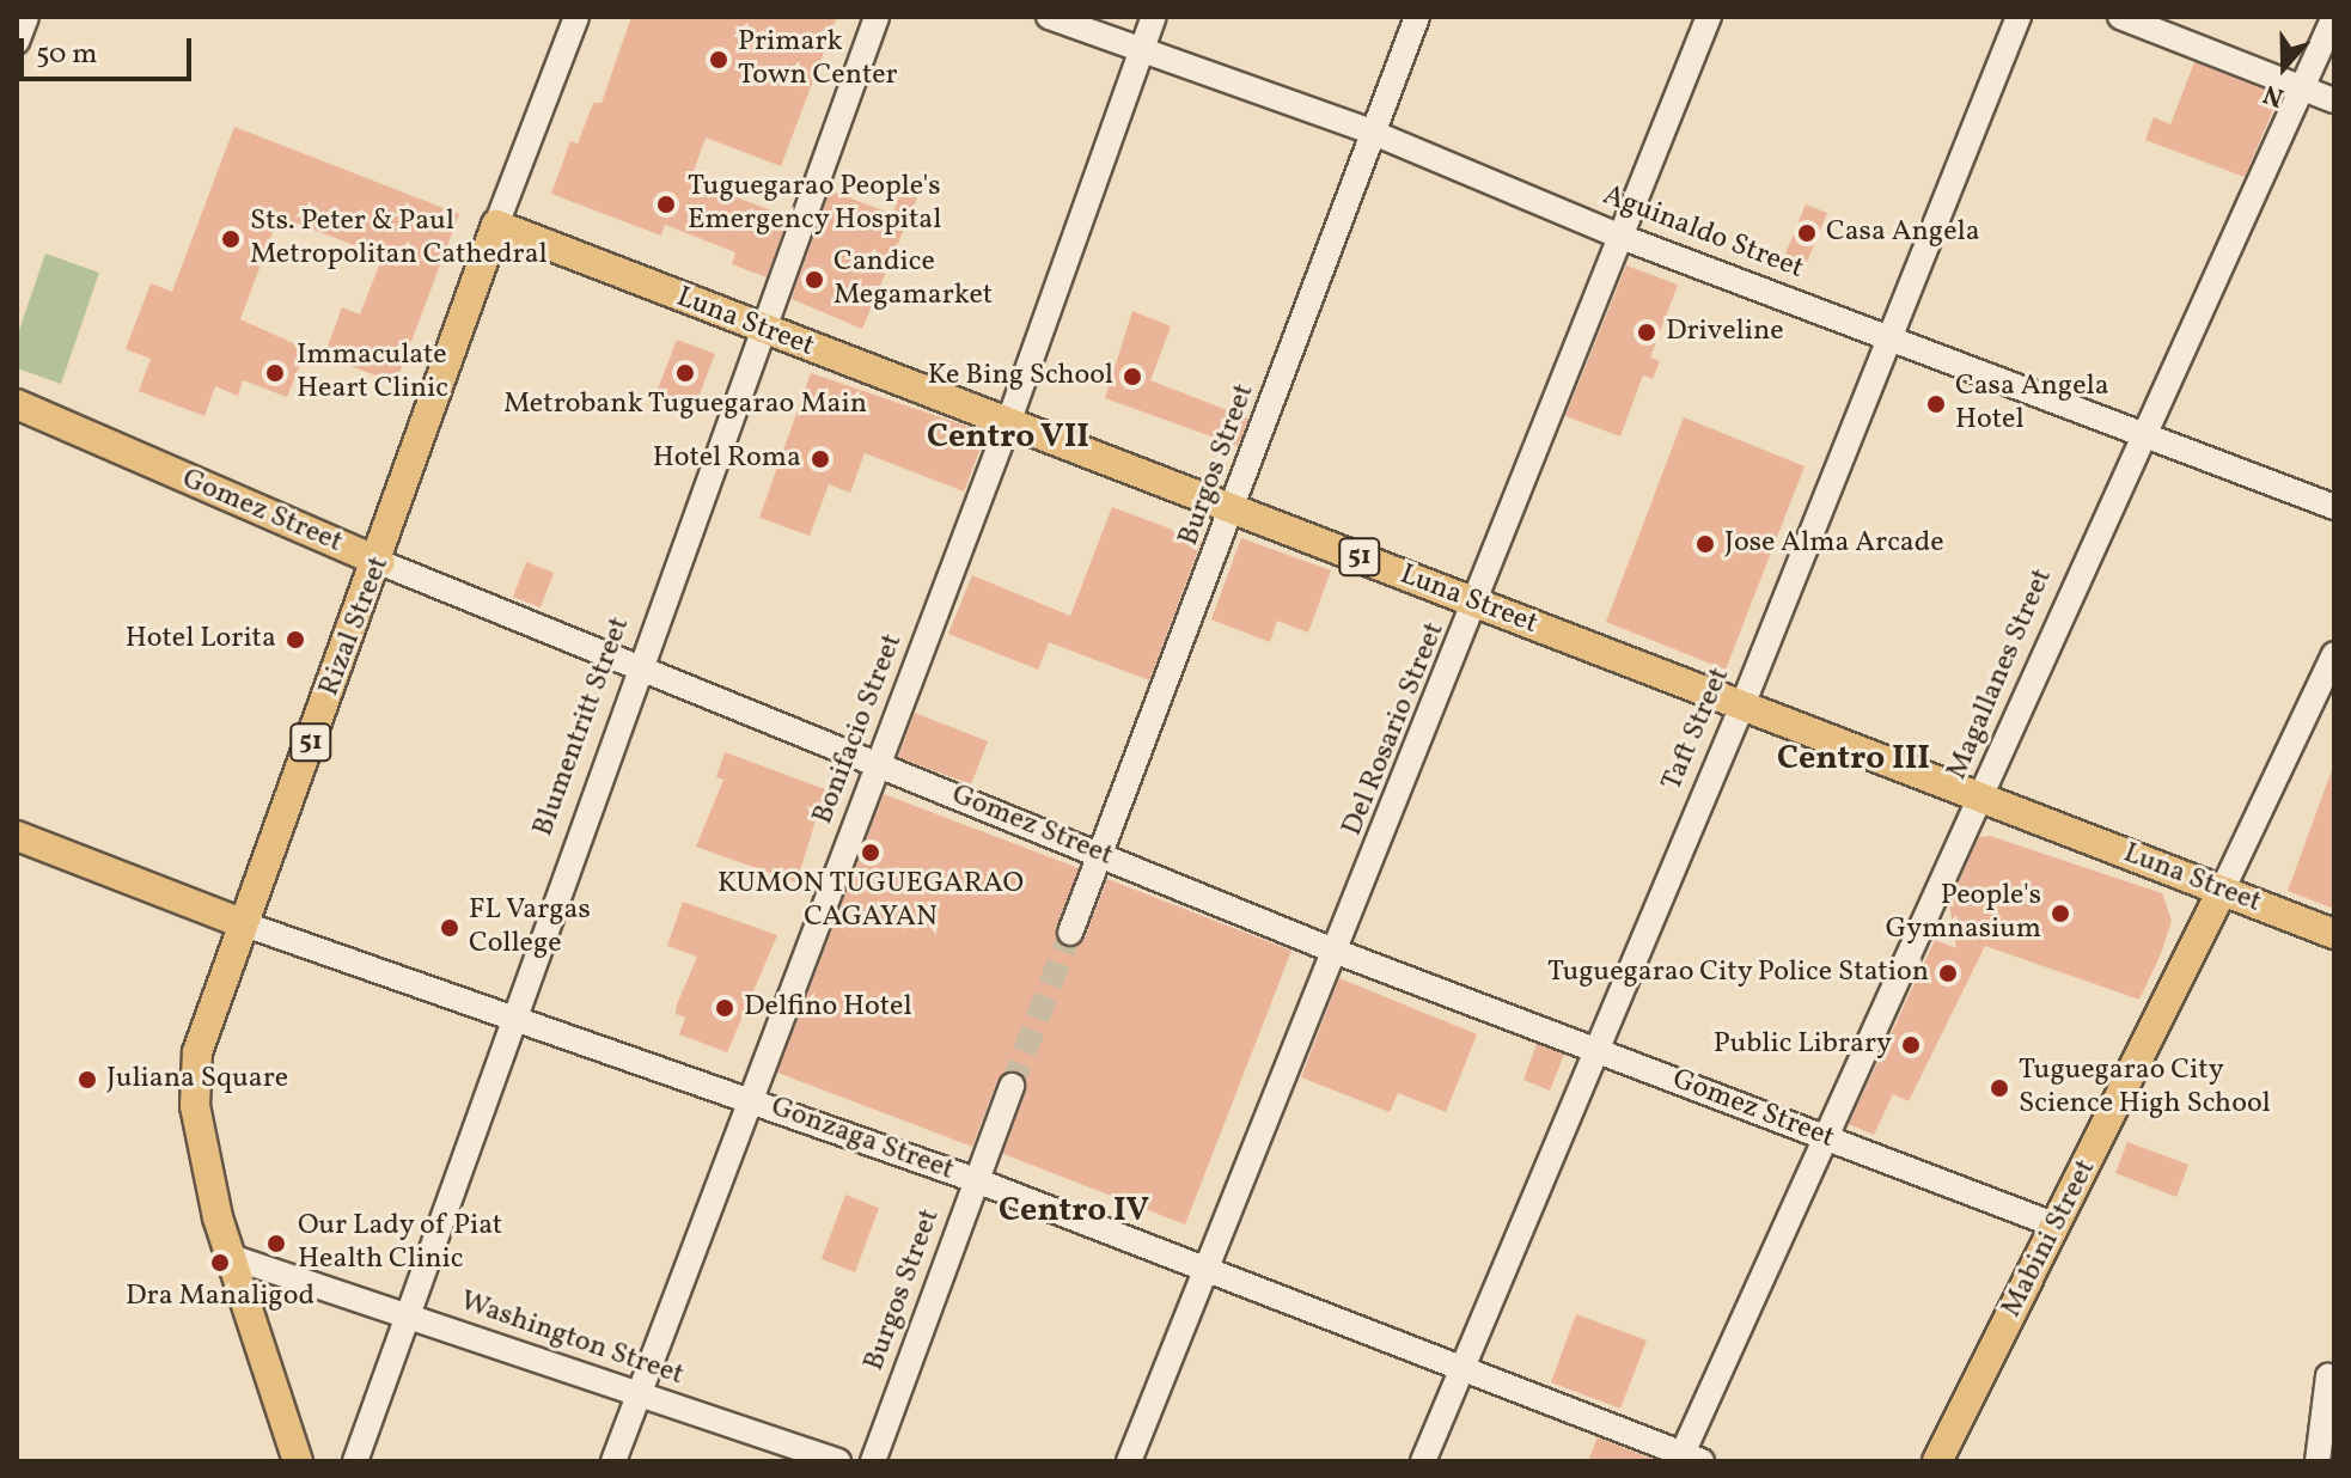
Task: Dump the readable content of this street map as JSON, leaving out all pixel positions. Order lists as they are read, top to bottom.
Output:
{
  "streets": {
    "main road": [
      "Luna Street",
      "Gomez Street",
      "51",
      "Rizal Street",
      "Gonzaga Street",
      "Mabini Street"
    ],
    "street": [
      "Aguinaldo Street",
      "Burgos Street",
      "Magallanes Street",
      "Blumentritt Street",
      "Bonifacio Street",
      "Del Rosario Street",
      "Taft Street",
      "Washington Street"
    ]
  },
  "crossings": [
    ["Aguinaldo Street", "Burgos Street"],
    ["Aguinaldo Street", "Magallanes Street"],
    ["Aguinaldo Street", "Bonifacio Street"],
    ["Aguinaldo Street", "Del Rosario Street"],
    ["Aguinaldo Street", "Taft Street"],
    ["Luna Street", "Burgos Street"],
    ["Luna Street", "Rizal Street"],
    ["Luna Street", "Magallanes Street"],
    ["Luna Street", "Blumentritt Street"],
    ["Luna Street", "Bonifacio Street"],
    ["Luna Street", "Del Rosario Street"],
    ["Luna Street", "Taft Street"],
    ["Luna Street", "Mabini Street"],
    ["Burgos Street", "Gomez Street"],
    ["Burgos Street", "Gonzaga Street"],
    ["Gomez Street", "Rizal Street"],
    ["Gomez Street", "Magallanes Street"],
    ["Gomez Street", "Blumentritt Street"],
    ["Gomez Street", "Bonifacio Street"],
    ["Gomez Street", "Del Rosario Street"],
    ["Gomez Street", "Taft Street"],
    ["Gomez Street", "Mabini Street"],
    ["Rizal Street", "Gonzaga Street"],
    ["Rizal Street", "Washington Street"],
    ["Magallanes Street", "Gonzaga Street"],
    ["Blumentritt Street", "Gonzaga Street"],
    ["Blumentritt Street", "Washington Street"],
    ["Bonifacio Street", "Gonzaga Street"],
    ["Bonifacio Street", "Washington Street"],
    ["Del Rosario Street", "Gonzaga Street"],
    ["Taft Street", "Gonzaga Street"]
  ],
  "districts": ["Centro VII", "Centro III", "Centro IV"],
  "places": [
    "Primark Town Center",
    "Tuguegarao People's Emergency Hospital",
    "Casa Angela",
    "Sts. Peter & Paul Metropolitan Cathedral",
    "Candice Megamarket",
    "Driveline",
    "Immaculate Heart Clinic",
    "Metrobank Tuguegarao Main",
    "Ke Bing School",
    "Casa Angela Hotel",
    "Hotel Roma",
    "Jose Alma Arcade",
    "Hotel Lorita",
    "KUMON TUGUEGARAO CAGAYAN",
    "People's Gymnasium",
    "FL Vargas College",
    "Tuguegarao City Police Station",
    "Delfino Hotel",
    "Public Library",
    "Juliana Square",
    "Tuguegarao City Science High School",
    "Our Lady of Piat Health Clinic",
    "Dra Manaligod"
  ],
  "scale_bar": "50 m",
  "north": "bottom"
}
